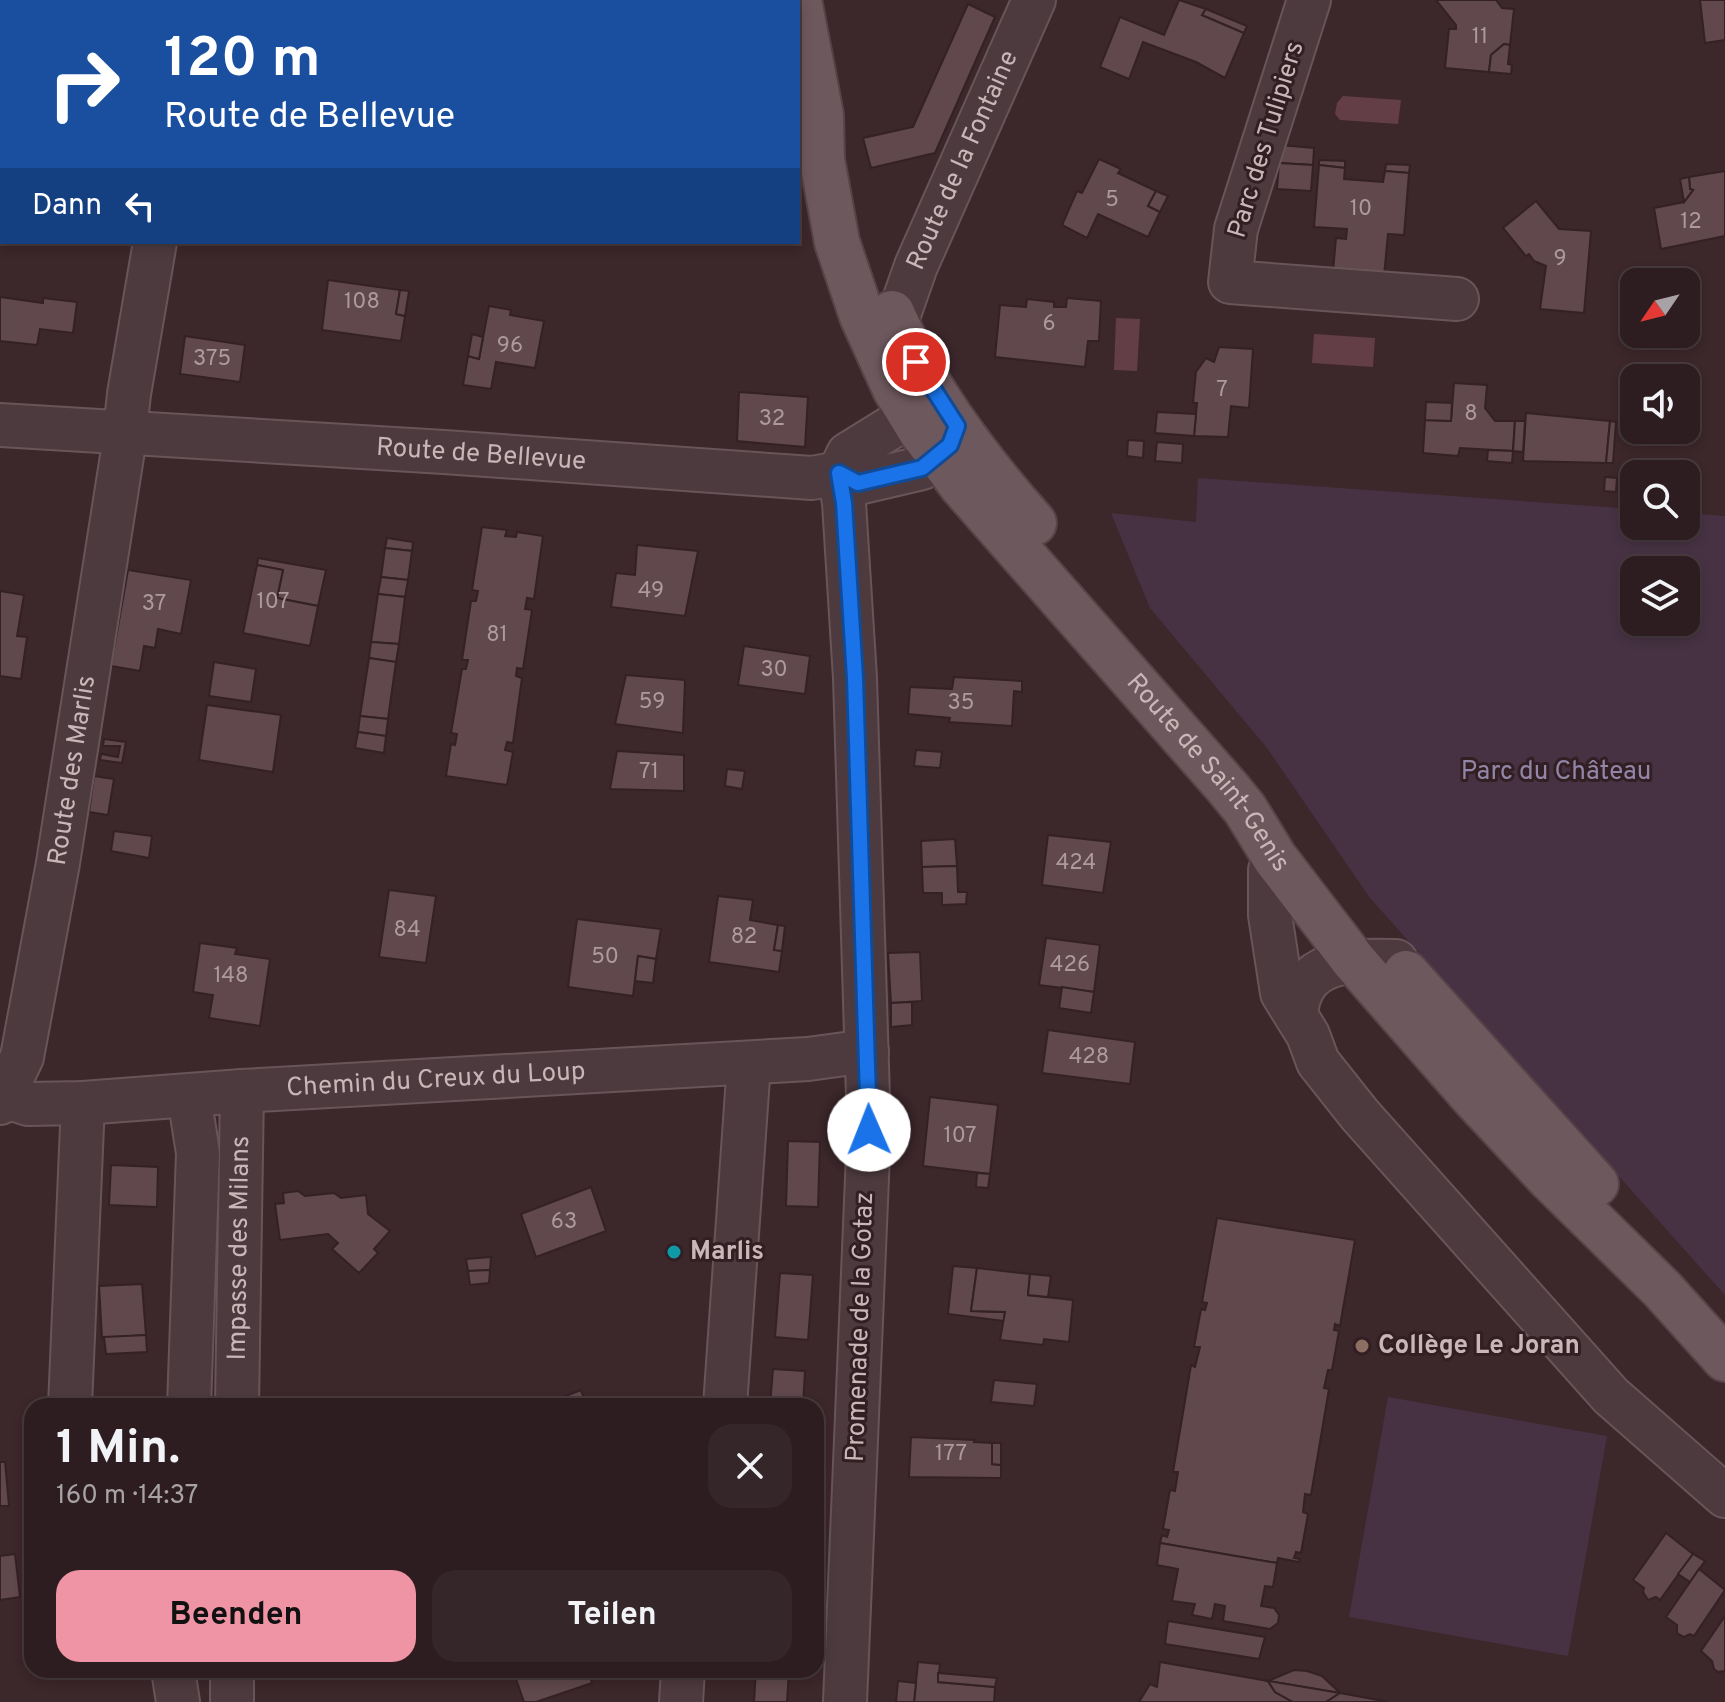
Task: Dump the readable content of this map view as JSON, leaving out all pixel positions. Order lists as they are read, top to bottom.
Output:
{
  "streets": {
    "main road": ["Route de Saint-Genis"],
    "street": [
      "Parc des Tulipiers",
      "Route de la Fontaine",
      "Route de Bellevue",
      "Route des Marlis",
      "Chemin du Creux du Loup",
      "Impasse des Milans",
      "Promenade de la Gotaz"
    ]
  },
  "crossings": [
    ["Route de la Fontaine", "Route de Saint-Genis"],
    ["Route de Bellevue", "Route des Marlis"],
    ["Route de Bellevue", "Promenade de la Gotaz"],
    ["Route des Marlis", "Chemin du Creux du Loup"],
    ["Chemin du Creux du Loup", "Impasse des Milans"],
    ["Chemin du Creux du Loup", "Promenade de la Gotaz"]
  ],
  "parks": ["Parc du Château"],
  "places": ["Marlis", "Collège Le Joran"],
  "house_numbers": [
    "11",
    "5",
    "10",
    "12",
    "9",
    "108",
    "6",
    "96",
    "375",
    "7",
    "8",
    "32",
    "49",
    "107",
    "37",
    "81",
    "30",
    "59",
    "35",
    "71",
    "424",
    "84",
    "82",
    "50",
    "426",
    "148",
    "428",
    "107",
    "63",
    "177"
  ],
  "north": "bottom left",
  "page": {
    "turn": ["120 m", "Route de Bellevue"],
    "then": "Dann",
    "heading": ["1 Min.", "160 m · 14:37"],
    "buttons": ["Beenden", "Teilen"]
  }
}
